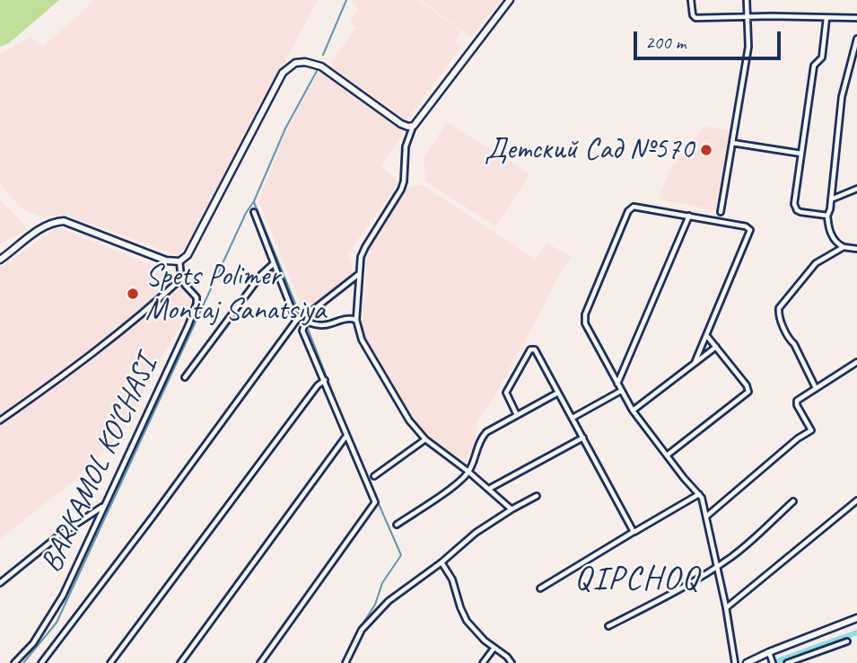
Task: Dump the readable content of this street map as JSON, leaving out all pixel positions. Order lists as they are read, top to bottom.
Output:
{
  "streets": {
    "street": ["BARKAMOL KO'CHASI"]
  },
  "districts": ["QIPCHOQ"],
  "places": ["Детский Сад №570", "Spets Polimer Montaj Sanatsiya"],
  "scale_bar": "200 m"
}
